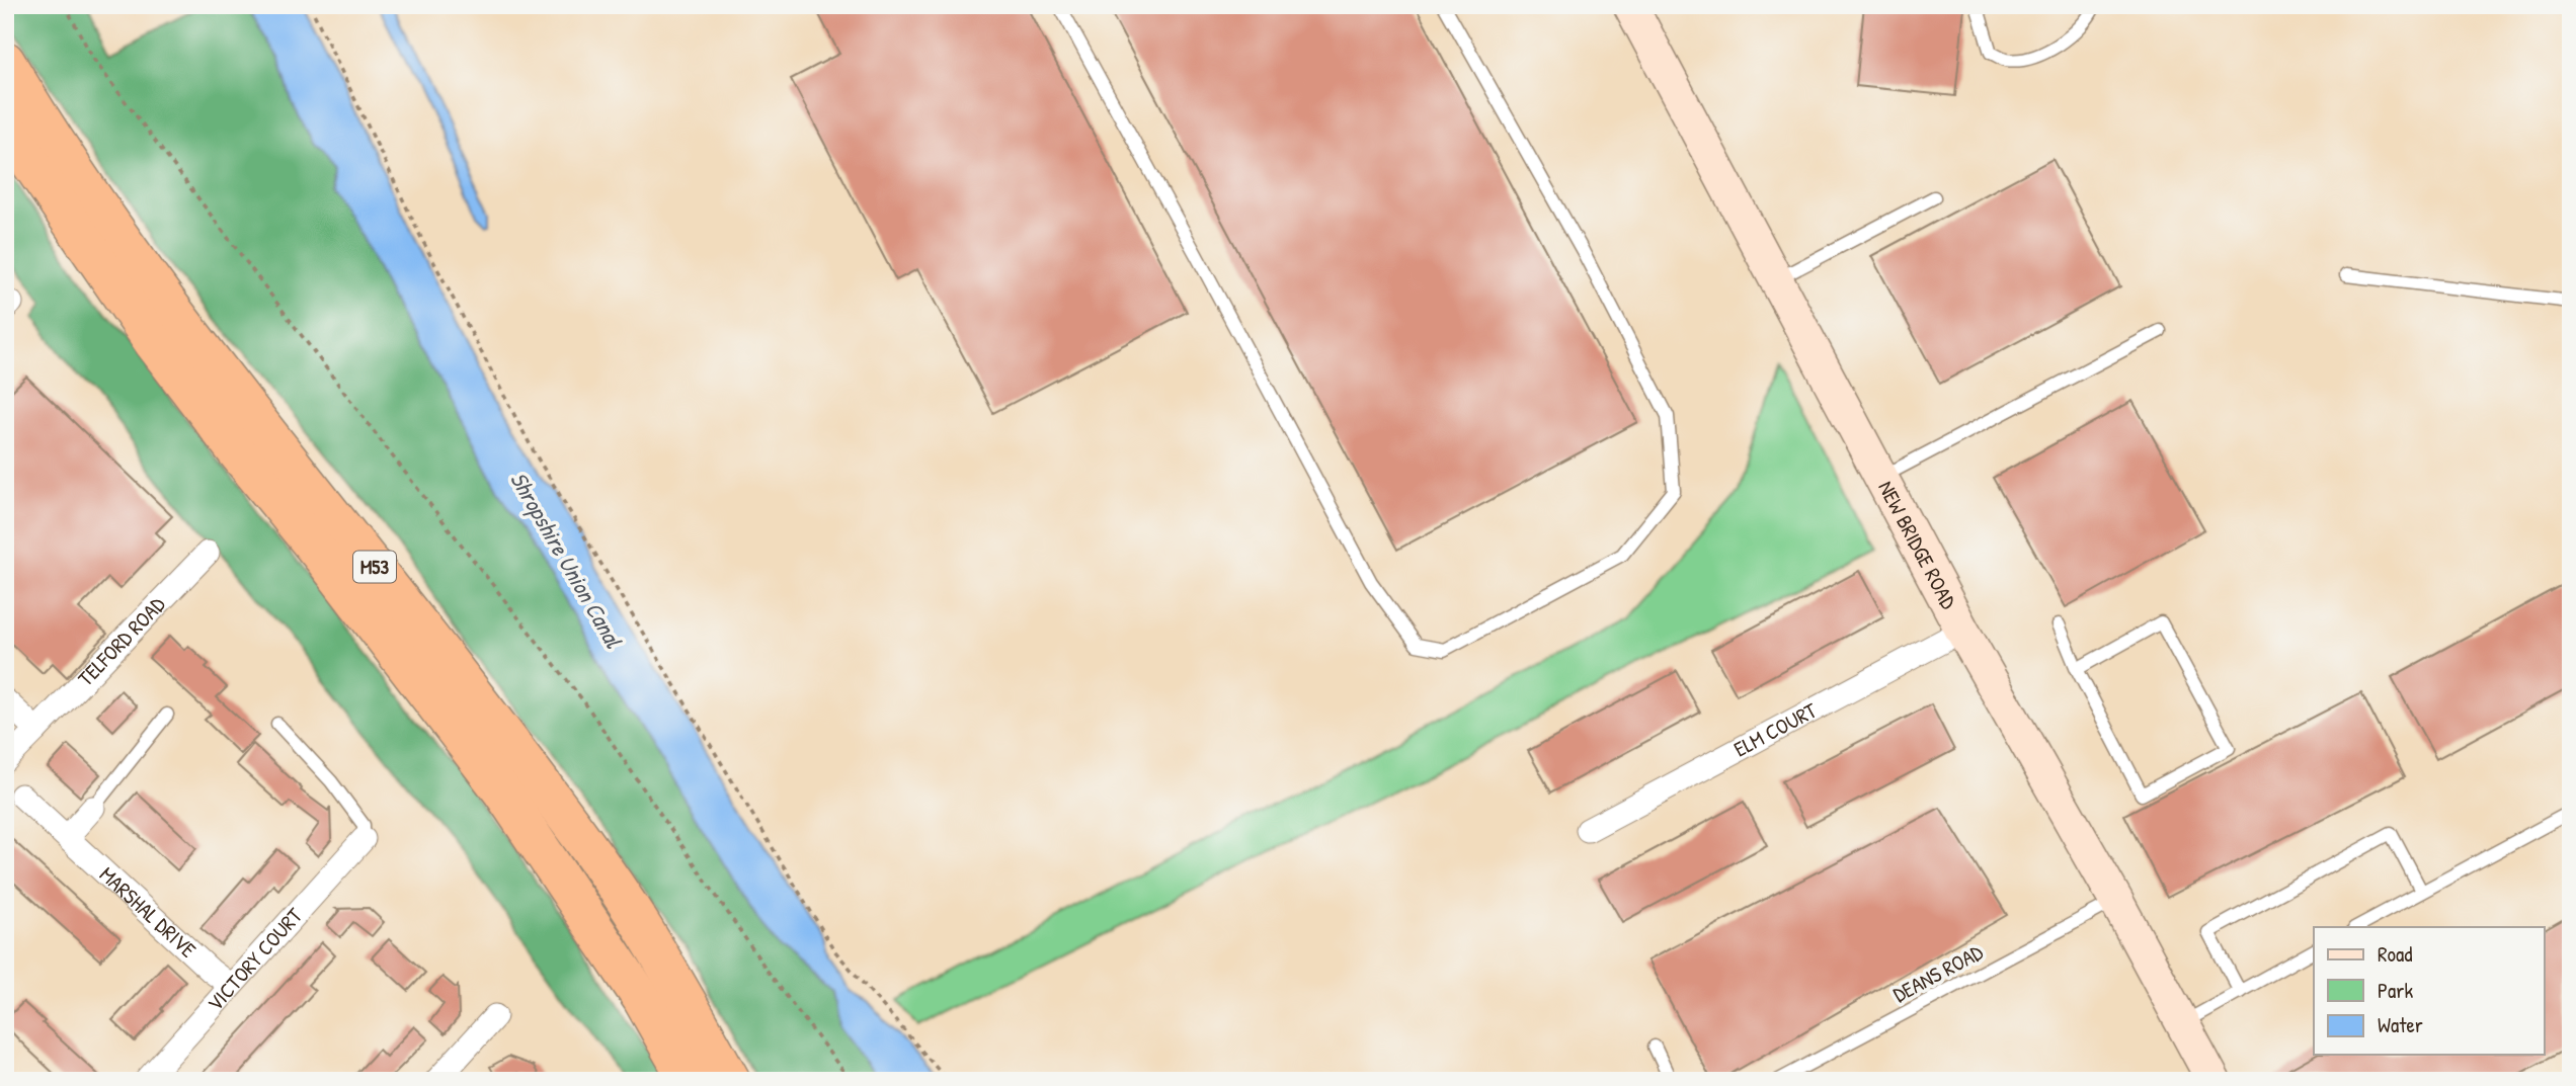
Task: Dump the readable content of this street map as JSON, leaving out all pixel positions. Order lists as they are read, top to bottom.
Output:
{
  "streets": {
    "highway": ["M53"],
    "street": [
      "NEW BRIDGE ROAD",
      "TELFORD ROAD",
      "ELM COURT",
      "MARSHAL DRIVE",
      "VICTORY COURT"
    ],
    "lane": ["DEANS ROAD"]
  },
  "crossings": [
    ["NEW BRIDGE ROAD", "ELM COURT"],
    ["NEW BRIDGE ROAD", "DEANS ROAD"],
    ["MARSHAL DRIVE", "VICTORY COURT"]
  ],
  "water": ["Shropshire Union Canal"],
  "legend": ["Road", "Park", "Water"]
}
